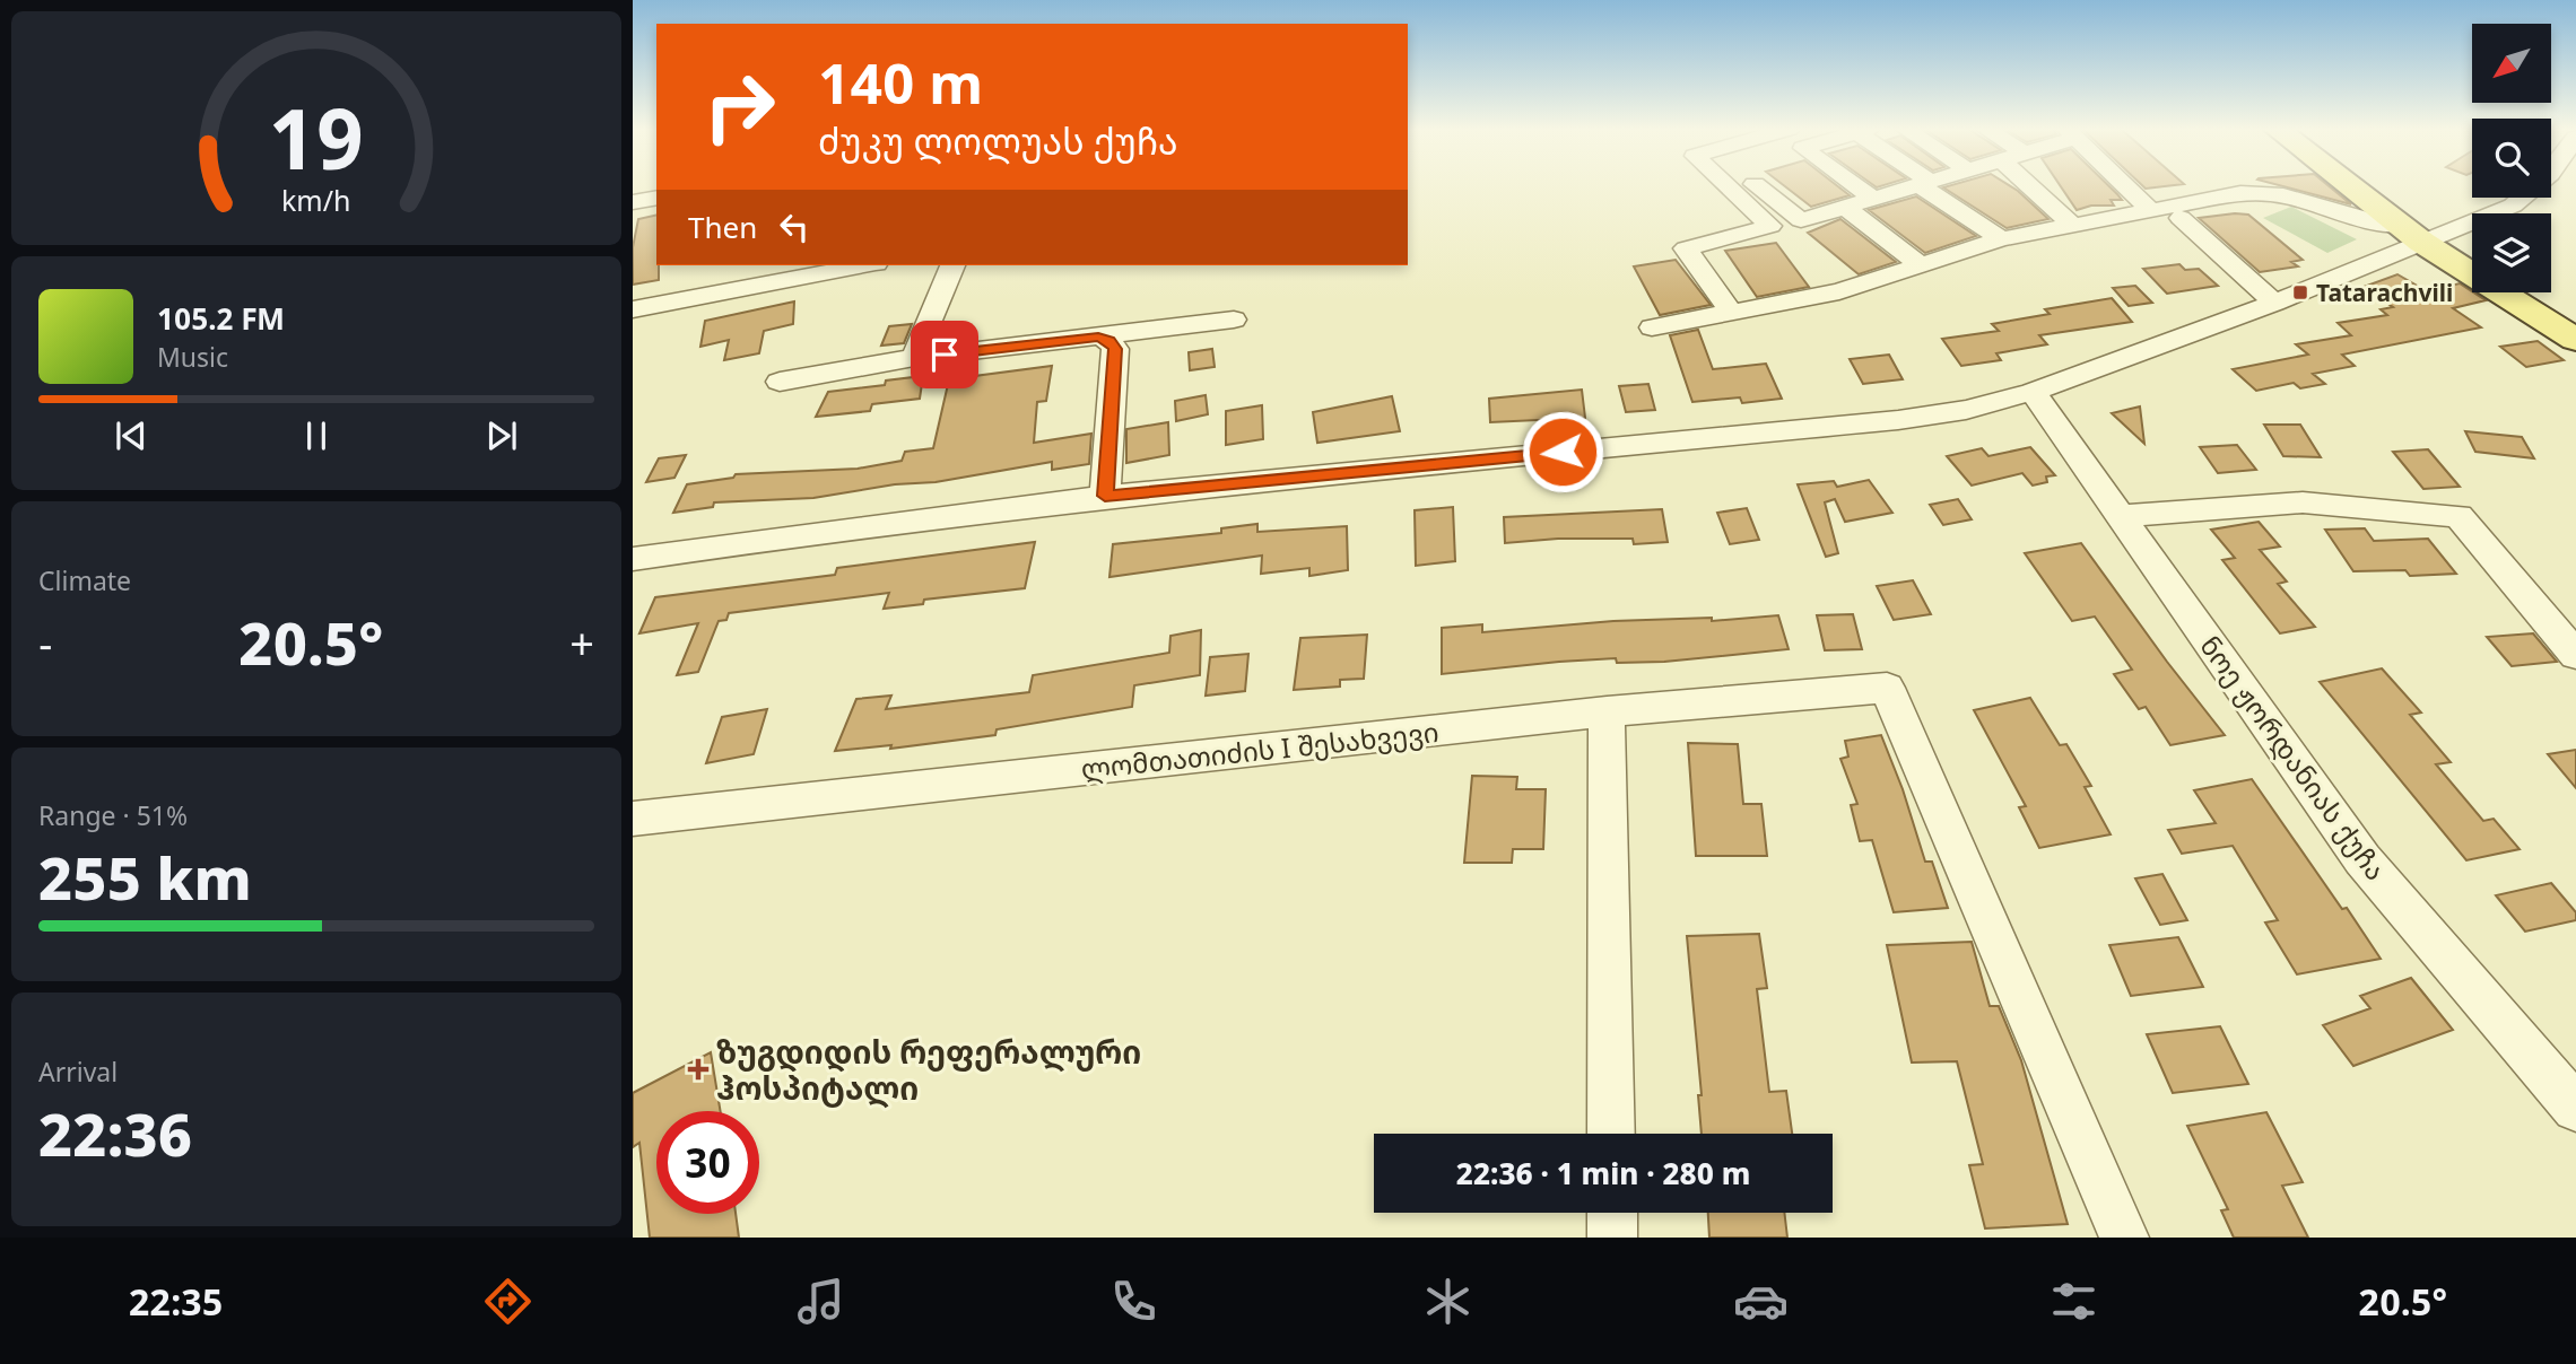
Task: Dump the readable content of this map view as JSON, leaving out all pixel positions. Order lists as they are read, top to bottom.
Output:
{
  "streets": {
    "street": ["ლომთათიძის I შესახვევი", "ნოე ჟორდანიას ქუჩა"]
  },
  "places": {
    "transit": ["Tatarachvili"],
    "health": ["ზუგდიდის რეფერალური ჰოსპიტალი"]
  },
  "north": "bottom left",
  "page": {
    "turn": ["140 m", "ძუკუ ლოლუას ქუჩა"],
    "then": "Then",
    "song": ["105.2 FM", "Music"],
    "tile": [
      "Climate",
      ["Range · 51%", "255 km"],
      ["Arrival", "22:36"]
    ],
    "heat": ["−", "20.5°", "+"],
    "limit": "30",
    "trip": "22:36 · 1 min · 280 m",
    "tabs": ["22:35", "20.5°"],
    "gauge": ["19", "km/h"]
  }
}
